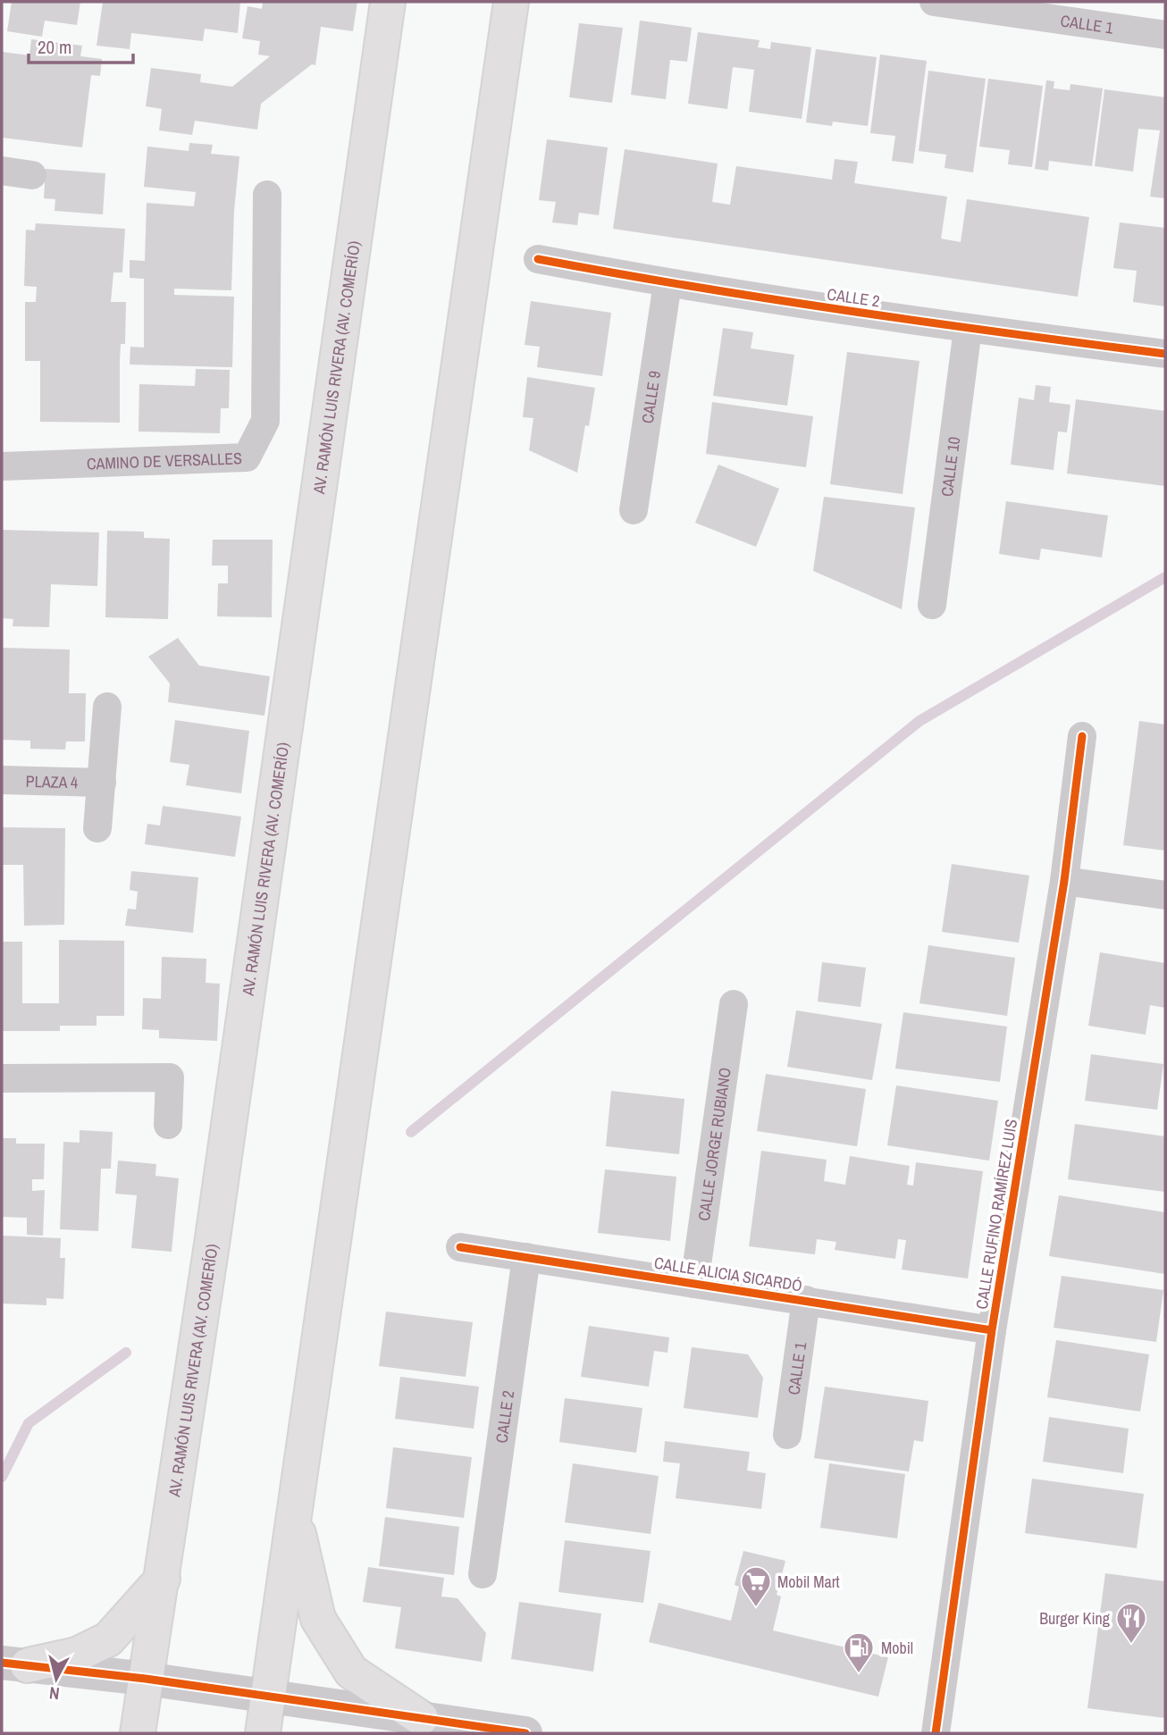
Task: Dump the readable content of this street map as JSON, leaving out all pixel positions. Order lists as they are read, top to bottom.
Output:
{
  "streets": {
    "main road": ["AV. RAMÓN LUIS RIVERA (AV. COMERÍO)"],
    "street": [
      "CALLE 1",
      "CALLE 2",
      "CALLE 9",
      "CAMINO DE VERSALLES",
      "CALLE 10",
      "PLAZA 4",
      "CALLE JORGE RUBIANO",
      "CALLE RUFINO RAMÍREZ LUIS",
      "CALLE ALICIA SICARDÓ"
    ]
  },
  "crossings": [
    ["CALLE 1", "CALLE ALICIA SICARDÓ"],
    ["CALLE 2", "CALLE 9"],
    ["CALLE 2", "CALLE 10"],
    ["CALLE 2", "CALLE ALICIA SICARDÓ"],
    ["CALLE JORGE RUBIANO", "CALLE ALICIA SICARDÓ"],
    ["CALLE RUFINO RAMÍREZ LUIS", "CALLE ALICIA SICARDÓ"]
  ],
  "places": {
    "supermarket": ["Mobil Mart"],
    "restaurant": ["Burger King"],
    "fuel station": ["Mobil"]
  },
  "scale_bar": "20 m",
  "north": "bottom"
}
